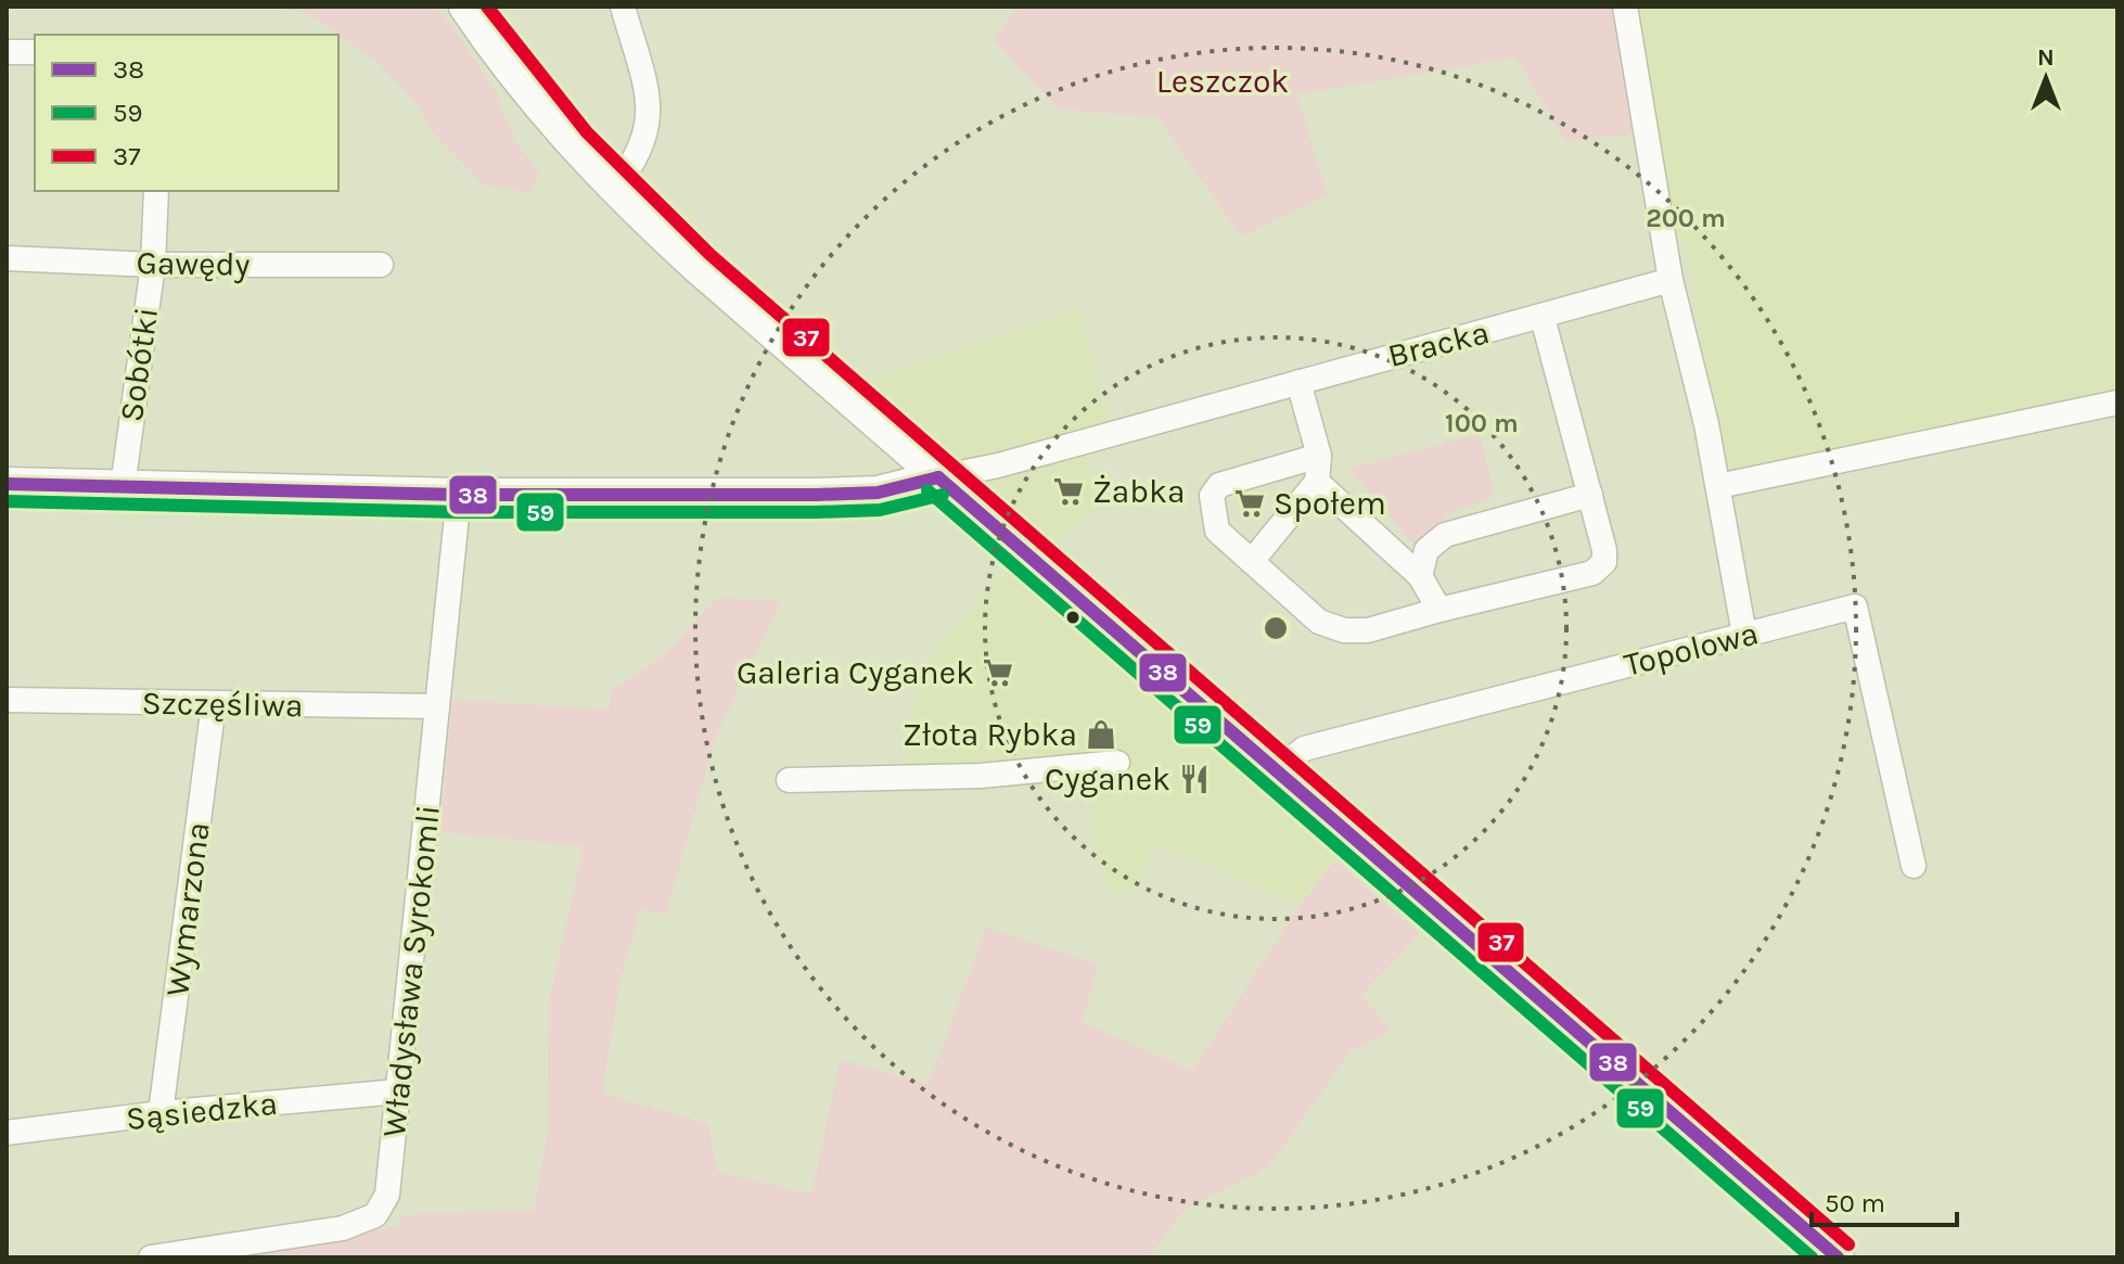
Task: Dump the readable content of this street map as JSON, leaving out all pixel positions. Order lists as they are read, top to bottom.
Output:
{
  "streets": {
    "street": [
      "Gawędy",
      "Bracka",
      "Sobótki",
      "Topolowa",
      "Szczęśliwa",
      "Wymarzona",
      "Władysława Syrokomli",
      "Sąsiedzka"
    ]
  },
  "crossings": [
    ["Gawędy", "Sobótki"],
    ["Szczęśliwa", "Wymarzona"],
    ["Szczęśliwa", "Władysława Syrokomli"],
    ["Wymarzona", "Sąsiedzka"],
    ["Władysława Syrokomli", "Sąsiedzka"]
  ],
  "parks": ["Leszczok"],
  "places": {
    "supermarket": ["Żabka", "Społem", "Galeria Cyganek"],
    "shop": ["Złota Rybka"],
    "restaurant": ["Cyganek"]
  },
  "lines": ["transit line 37", "transit line 38", "transit line 59"],
  "legend": ["38", "59", "37"],
  "scale_bar": "50 m",
  "north": "top",
  "rings": ["200 m", "100 m"]
}
